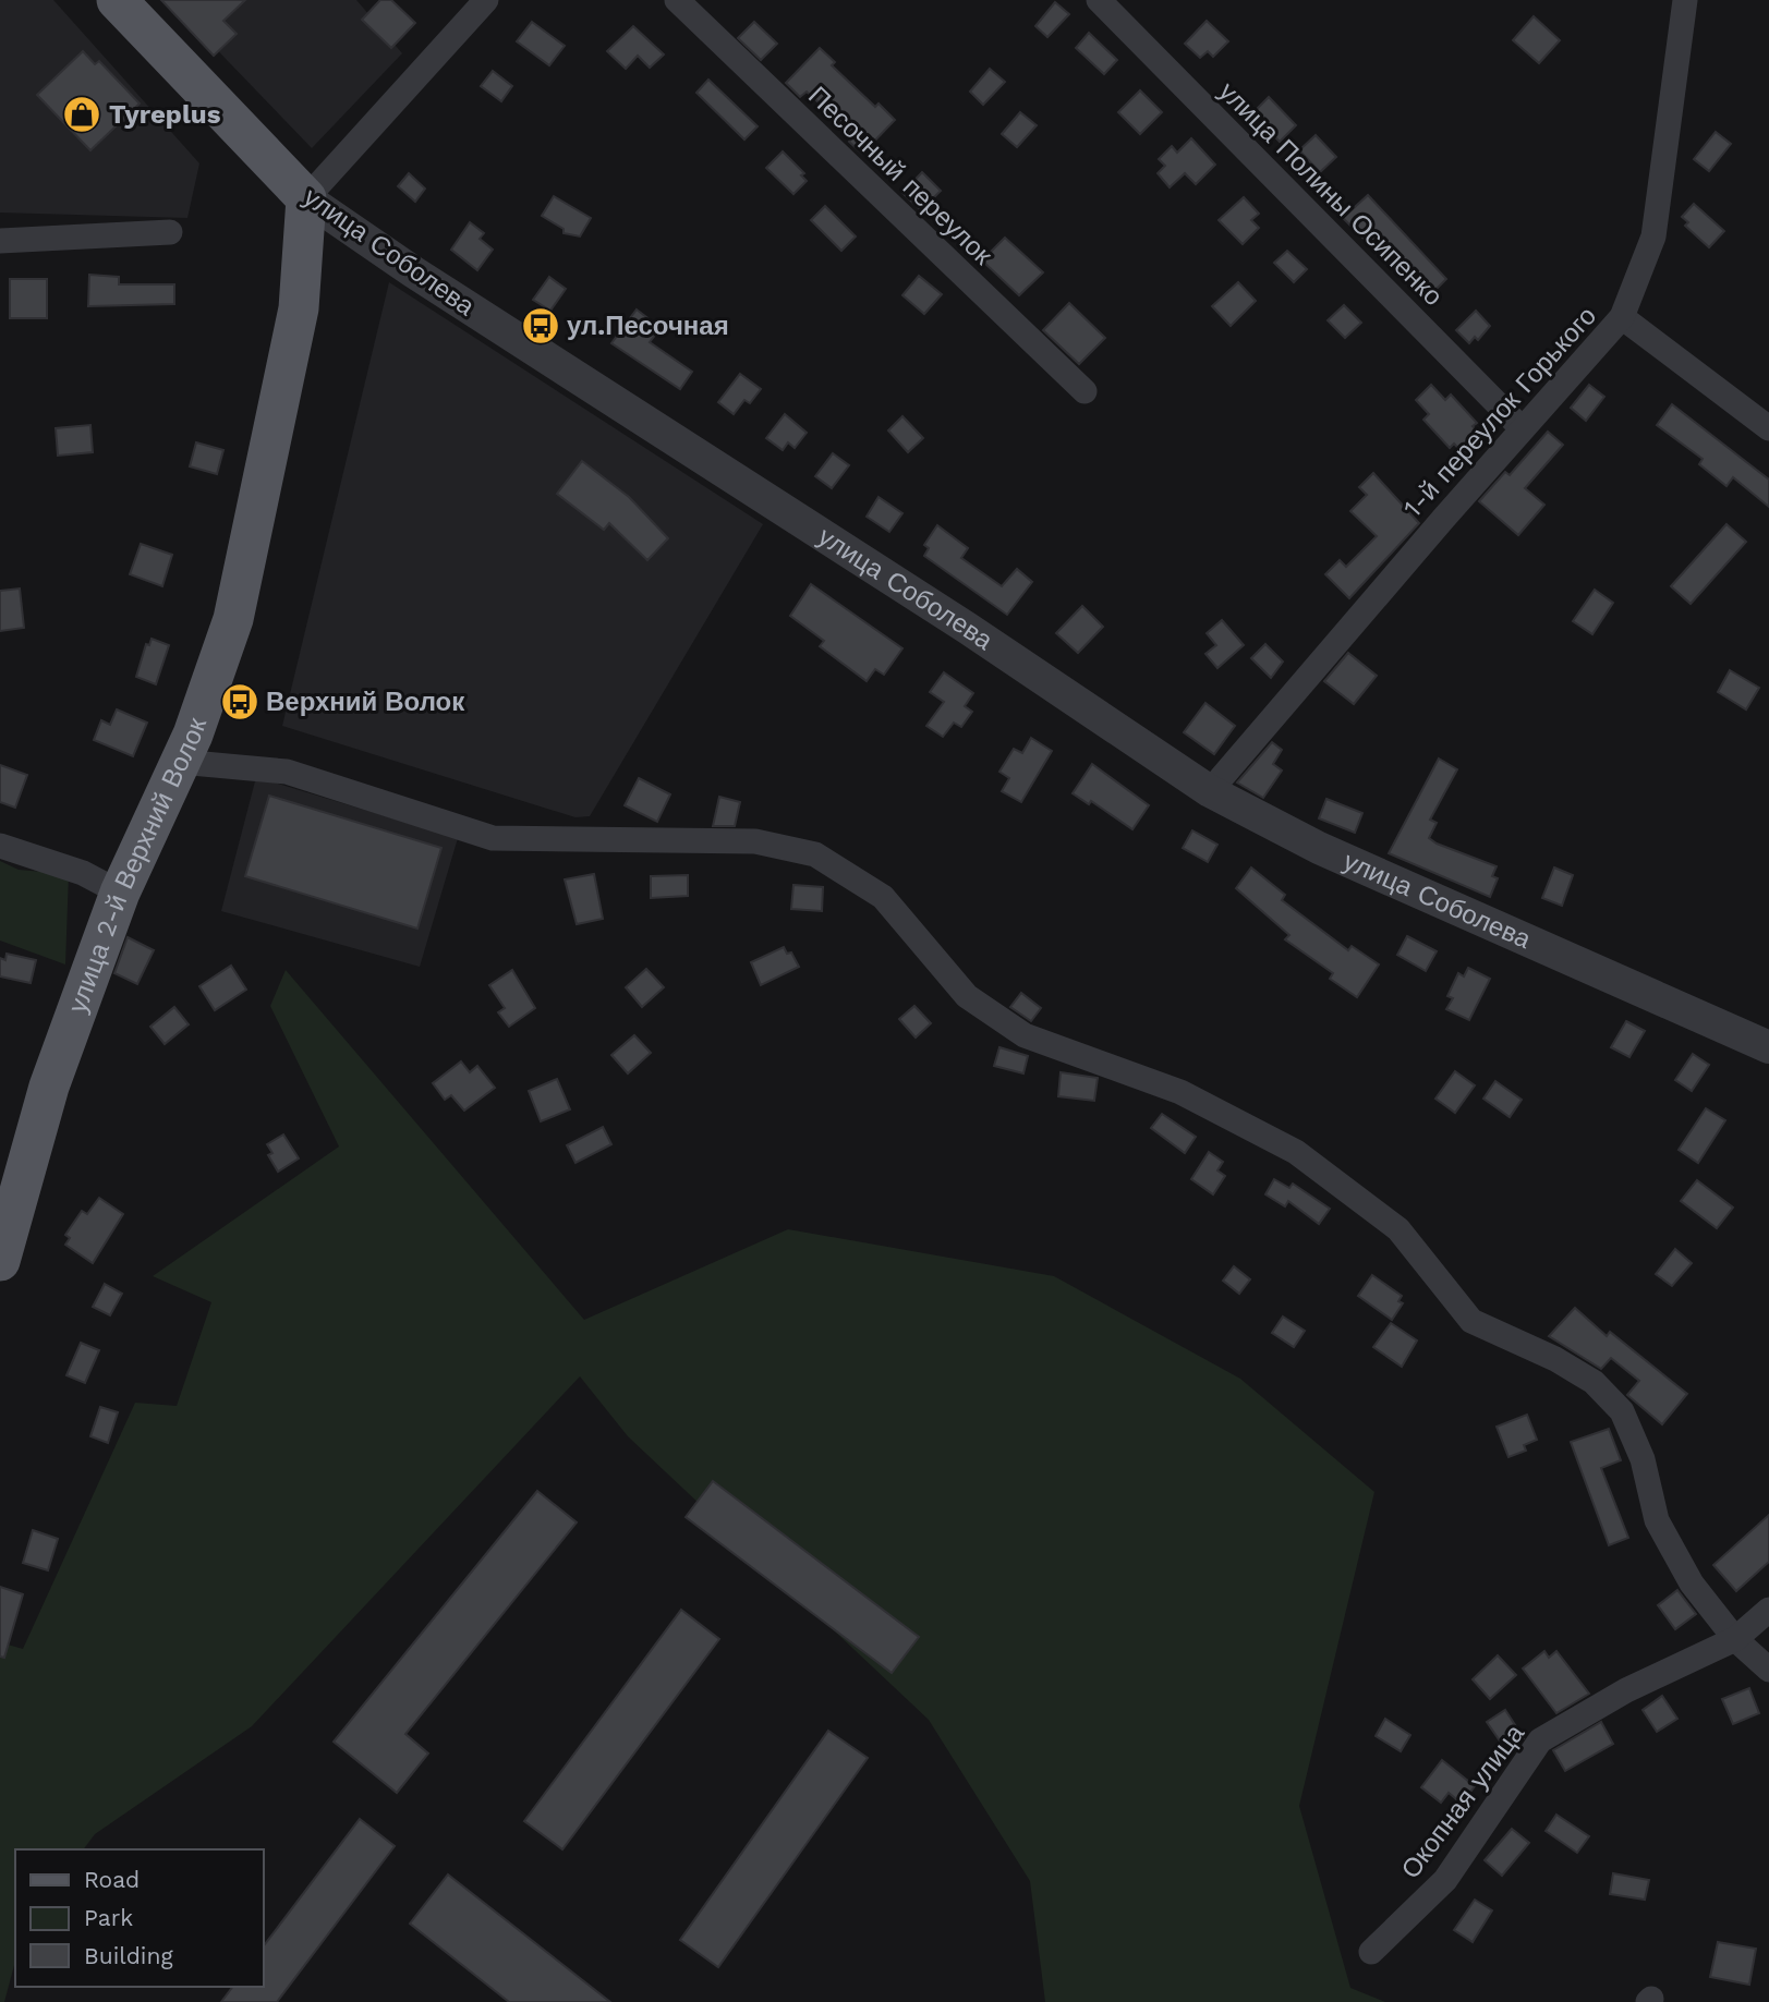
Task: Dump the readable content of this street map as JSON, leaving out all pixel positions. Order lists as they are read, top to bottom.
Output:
{
  "streets": {
    "main road": ["улица Соболева", "улица 2-й Верхний Волок"],
    "street": [
      "Песочный переулок",
      "улица Полины Осипенко",
      "1-й переулок Горького",
      "Окопная улица"
    ]
  },
  "crossings": [
    ["улица Полины Осипенко", "1-й переулок Горького"],
    ["улица Соболева", "1-й переулок Горького"],
    ["улица Соболева", "улица 2-й Верхний Волок"]
  ],
  "places": {
    "shop": ["Tyreplus"],
    "bus stop": ["ул.Песочная", "Верхний Волок"]
  },
  "legend": ["Road", "Park", "Building"]
}
